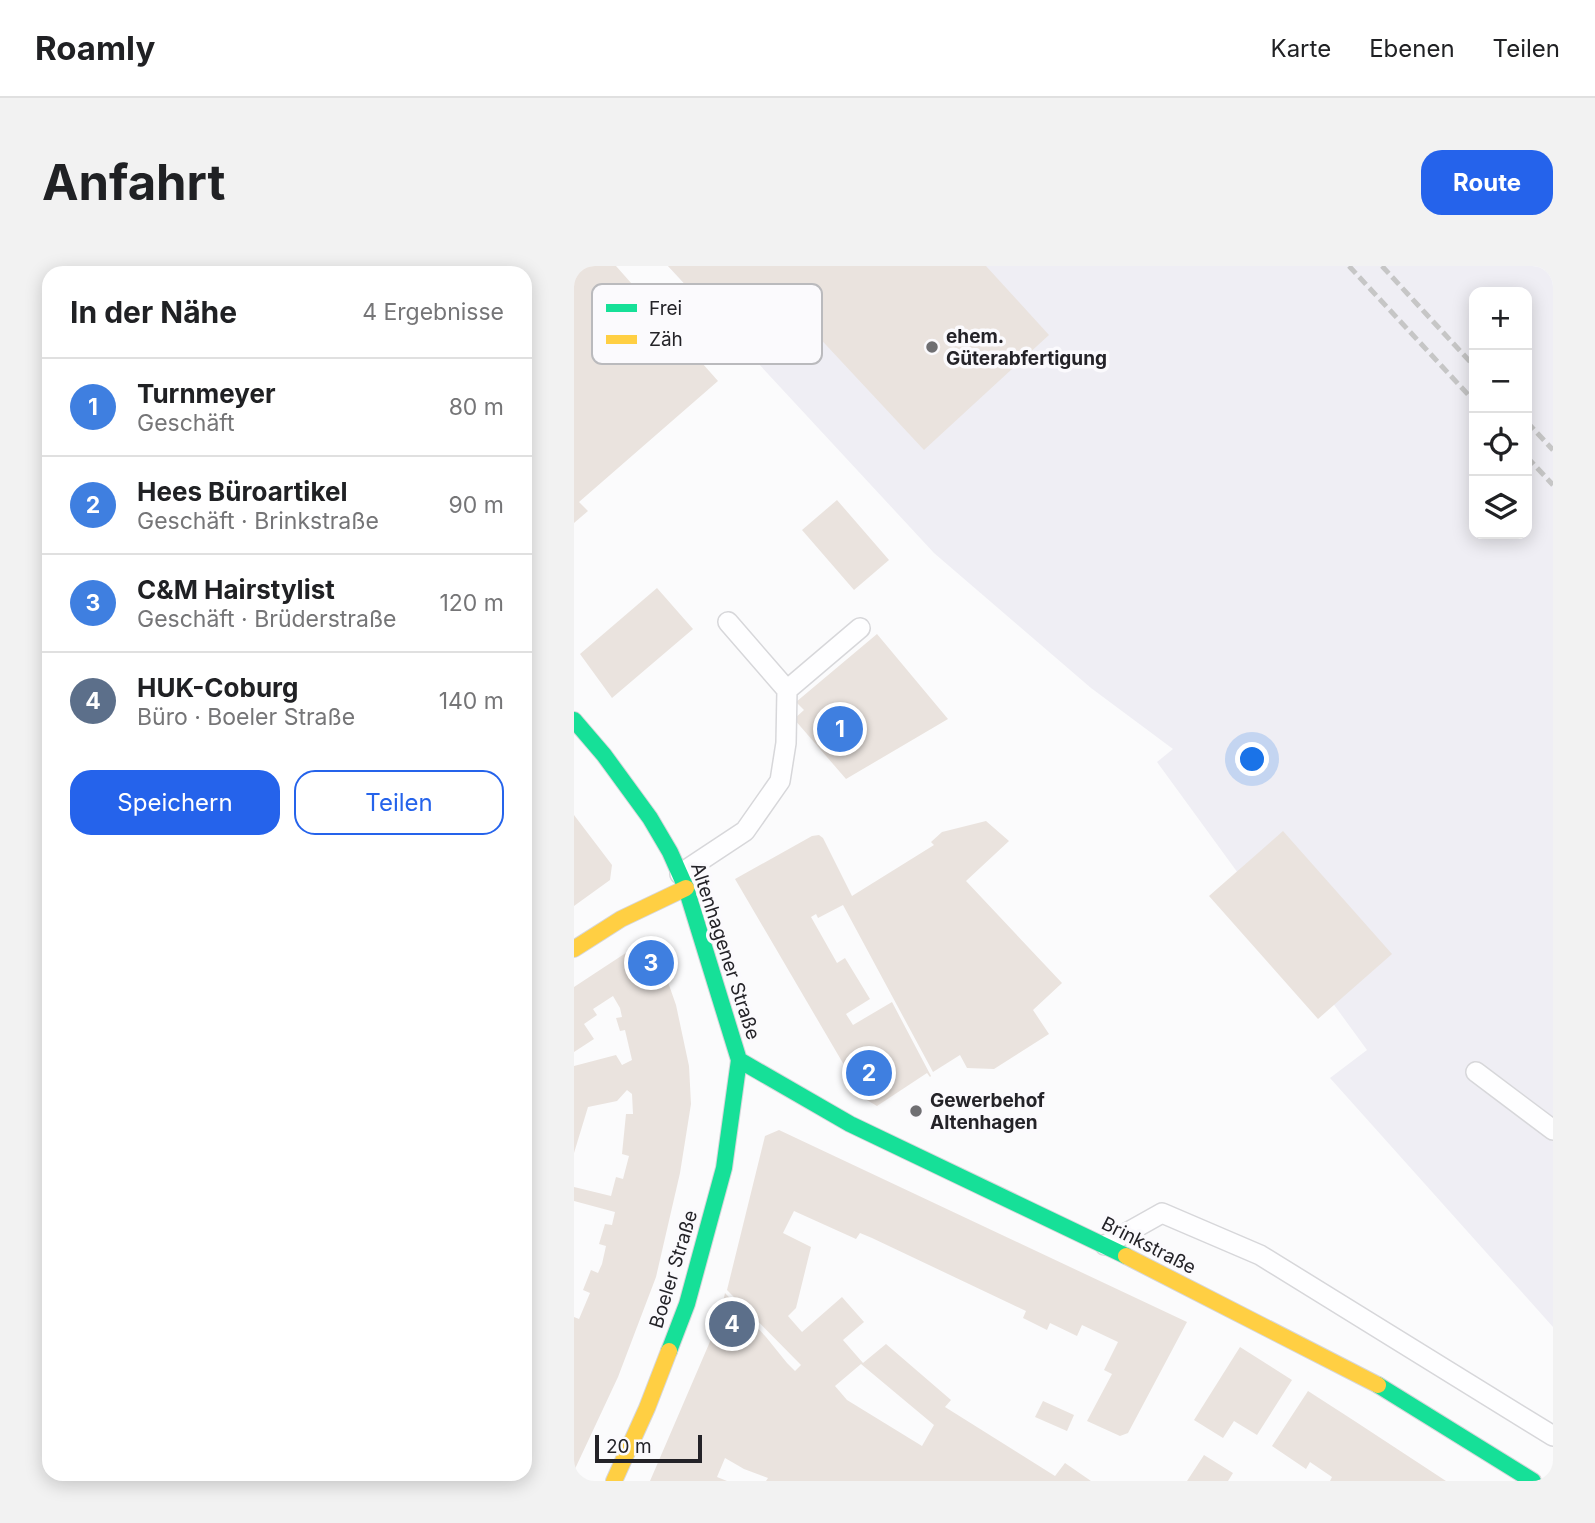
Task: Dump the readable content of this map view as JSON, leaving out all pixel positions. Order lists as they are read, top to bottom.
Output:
{
  "streets": {
    "street": ["Altenhagener Straße", "Brinkstraße", "Boeler Straße"]
  },
  "crossings": [
    ["Altenhagener Straße", "Brinkstraße"],
    ["Altenhagener Straße", "Boeler Straße"],
    ["Brinkstraße", "Boeler Straße"]
  ],
  "places": ["ehem. Güterabfertigung", "Gewerbehof Altenhagen"],
  "legend": ["Frei", "Zäh"],
  "scale_bar": "20 m",
  "page": {
    "header": "Roamly",
    "nav": ["Karte", "Ebenen", "Teilen"],
    "buttons": [
      "Route",
      ["Speichern", "Teilen"]
    ],
    "title": "Anfahrt",
    "heading": ["In der Nähe", "4 Ergebnisse"],
    "map_buttons": ["+", "−"],
    "list": [
      {
        "mark": "1",
        "name": "Turnmeyer",
        "note": "Geschäft",
        "value": "80 m"
      },
      {
        "mark": "2",
        "name": "Hees Büroartikel",
        "note": "Geschäft · Brinkstraße",
        "value": "90 m"
      },
      {
        "mark": "3",
        "name": "C&M Hairstylist",
        "note": "Geschäft · Brüderstraße",
        "value": "120 m"
      },
      {
        "mark": "4",
        "name": "HUK-Coburg",
        "note": "Büro · Boeler Straße",
        "value": "140 m"
      }
    ],
    "pins": [
      "1",
      "3",
      "2",
      "4"
    ],
    "scale": "20 m"
  }
}
